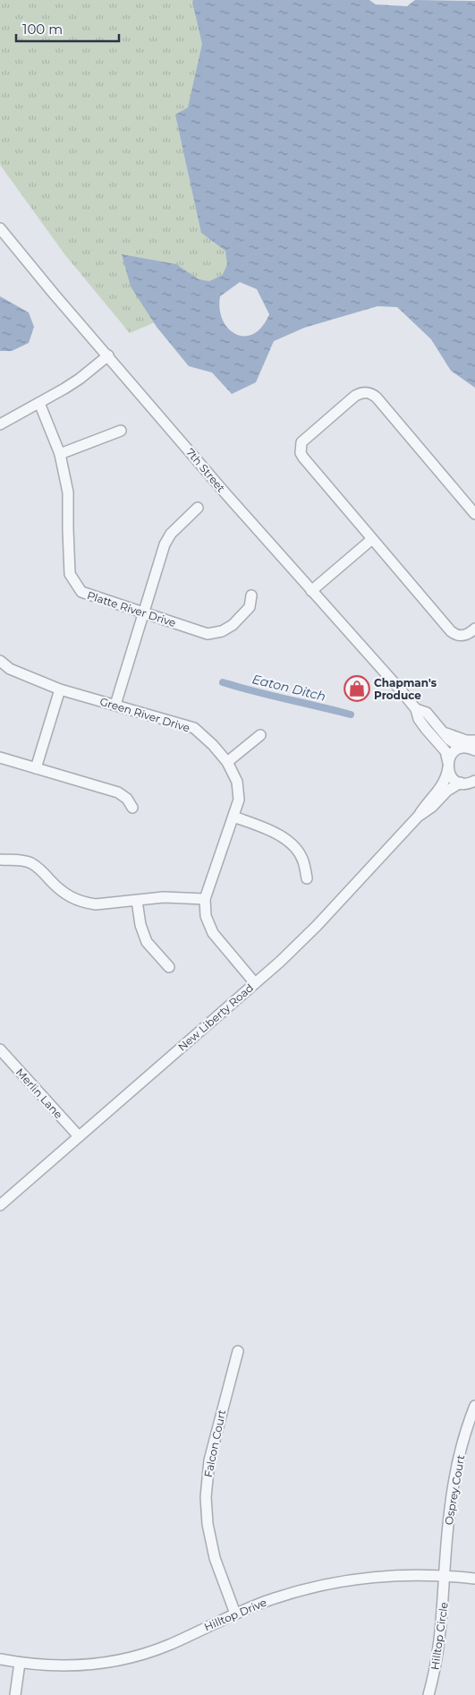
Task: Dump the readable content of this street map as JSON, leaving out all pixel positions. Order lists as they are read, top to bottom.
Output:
{
  "streets": {
    "street": [
      "7th Street",
      "Platte River Drive",
      "Green River Drive",
      "New Liberty Road",
      "Merlin Lane",
      "Falcon Court",
      "Osprey Court",
      "Hilltop Drive",
      "Hilltop Circle"
    ]
  },
  "crossings": [
    ["7th Street", "New Liberty Road"],
    ["Green River Drive", "New Liberty Road"],
    ["New Liberty Road", "Merlin Lane"],
    ["Falcon Court", "Hilltop Drive"],
    ["Osprey Court", "Hilltop Drive"],
    ["Osprey Court", "Hilltop Circle"],
    ["Hilltop Drive", "Hilltop Circle"]
  ],
  "water": ["Eaton Ditch"],
  "places": {
    "shop": ["Chapman's Produce"]
  },
  "scale_bar": "100 m"
}
